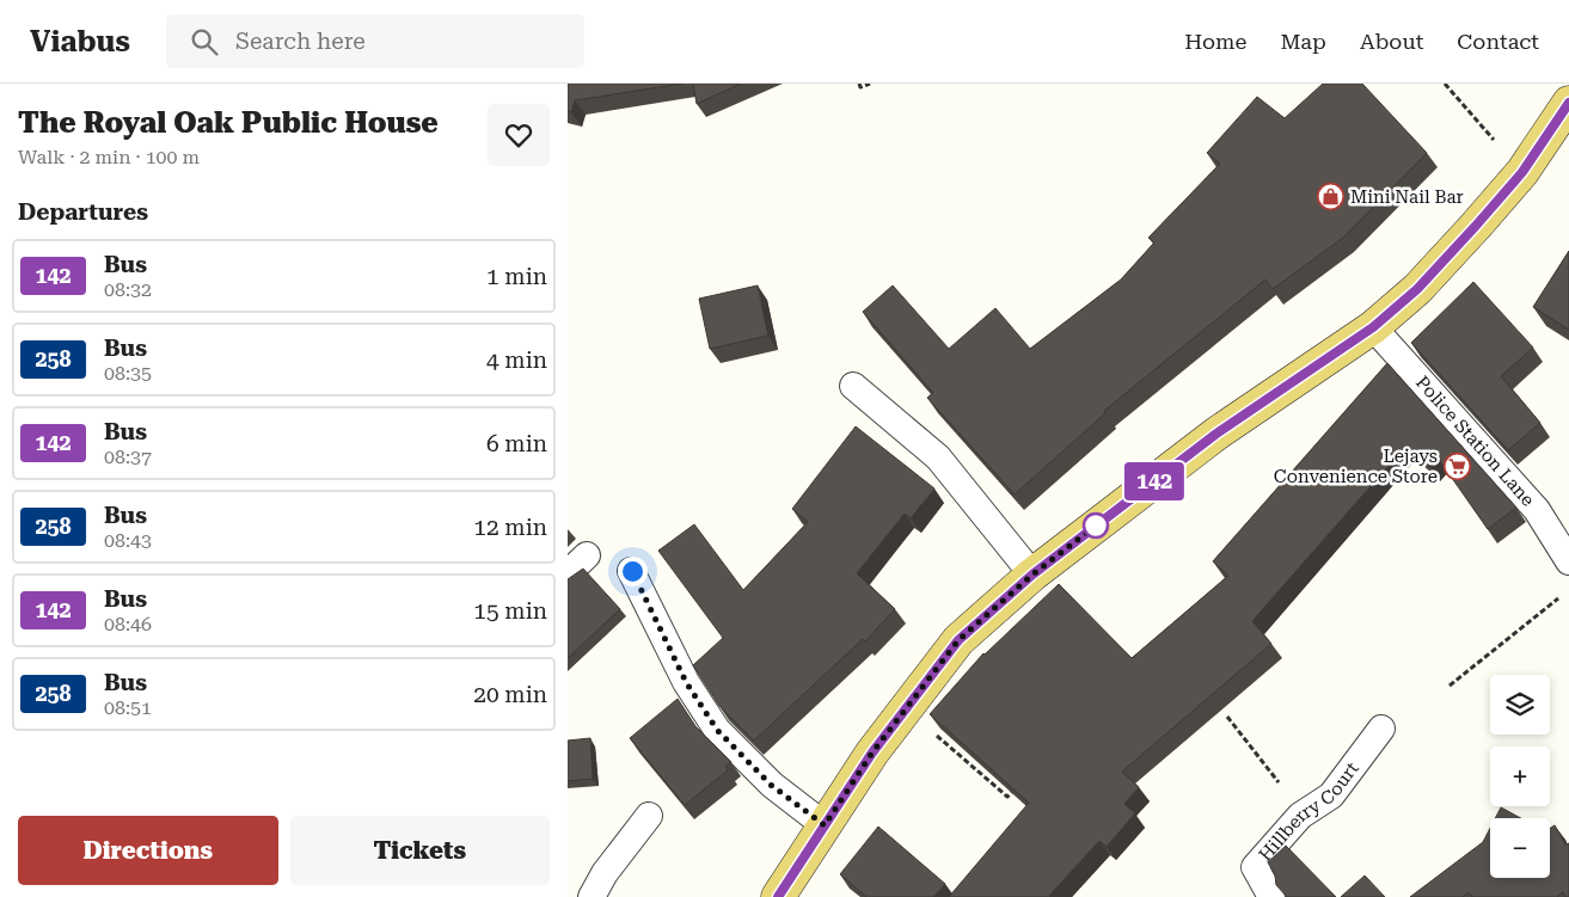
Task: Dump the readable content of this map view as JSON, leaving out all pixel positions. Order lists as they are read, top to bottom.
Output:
{
  "streets": {
    "lane": ["Police Station Lane", "Hillberry Court"]
  },
  "places": {
    "shop": ["Mini Nail Bar"],
    "supermarket": ["Lejays Convenience Store"]
  },
  "lines": ["bus line 142"],
  "page": {
    "header": "Viabus",
    "search": "Search here",
    "nav": [
      "Home",
      "Map",
      "About",
      "Contact"
    ],
    "heading": [
      ["The Royal Oak Public House", "Walk · 2 min · 100 m"],
      "Departures"
    ],
    "on_map": "142",
    "list": [
      {
        "mark": "142",
        "name": "Bus",
        "note": "08:32",
        "value": "1 min"
      },
      {
        "mark": "258",
        "name": "Bus",
        "note": "08:35",
        "value": "4 min"
      },
      {
        "mark": "142",
        "name": "Bus",
        "note": "08:37",
        "value": "6 min"
      },
      {
        "mark": "258",
        "name": "Bus",
        "note": "08:43",
        "value": "12 min"
      },
      {
        "mark": "142",
        "name": "Bus",
        "note": "08:46",
        "value": "15 min"
      },
      {
        "mark": "258",
        "name": "Bus",
        "note": "08:51",
        "value": "20 min"
      }
    ],
    "map_buttons": ["+", "−"],
    "buttons": ["Directions", "Tickets"]
  }
}
